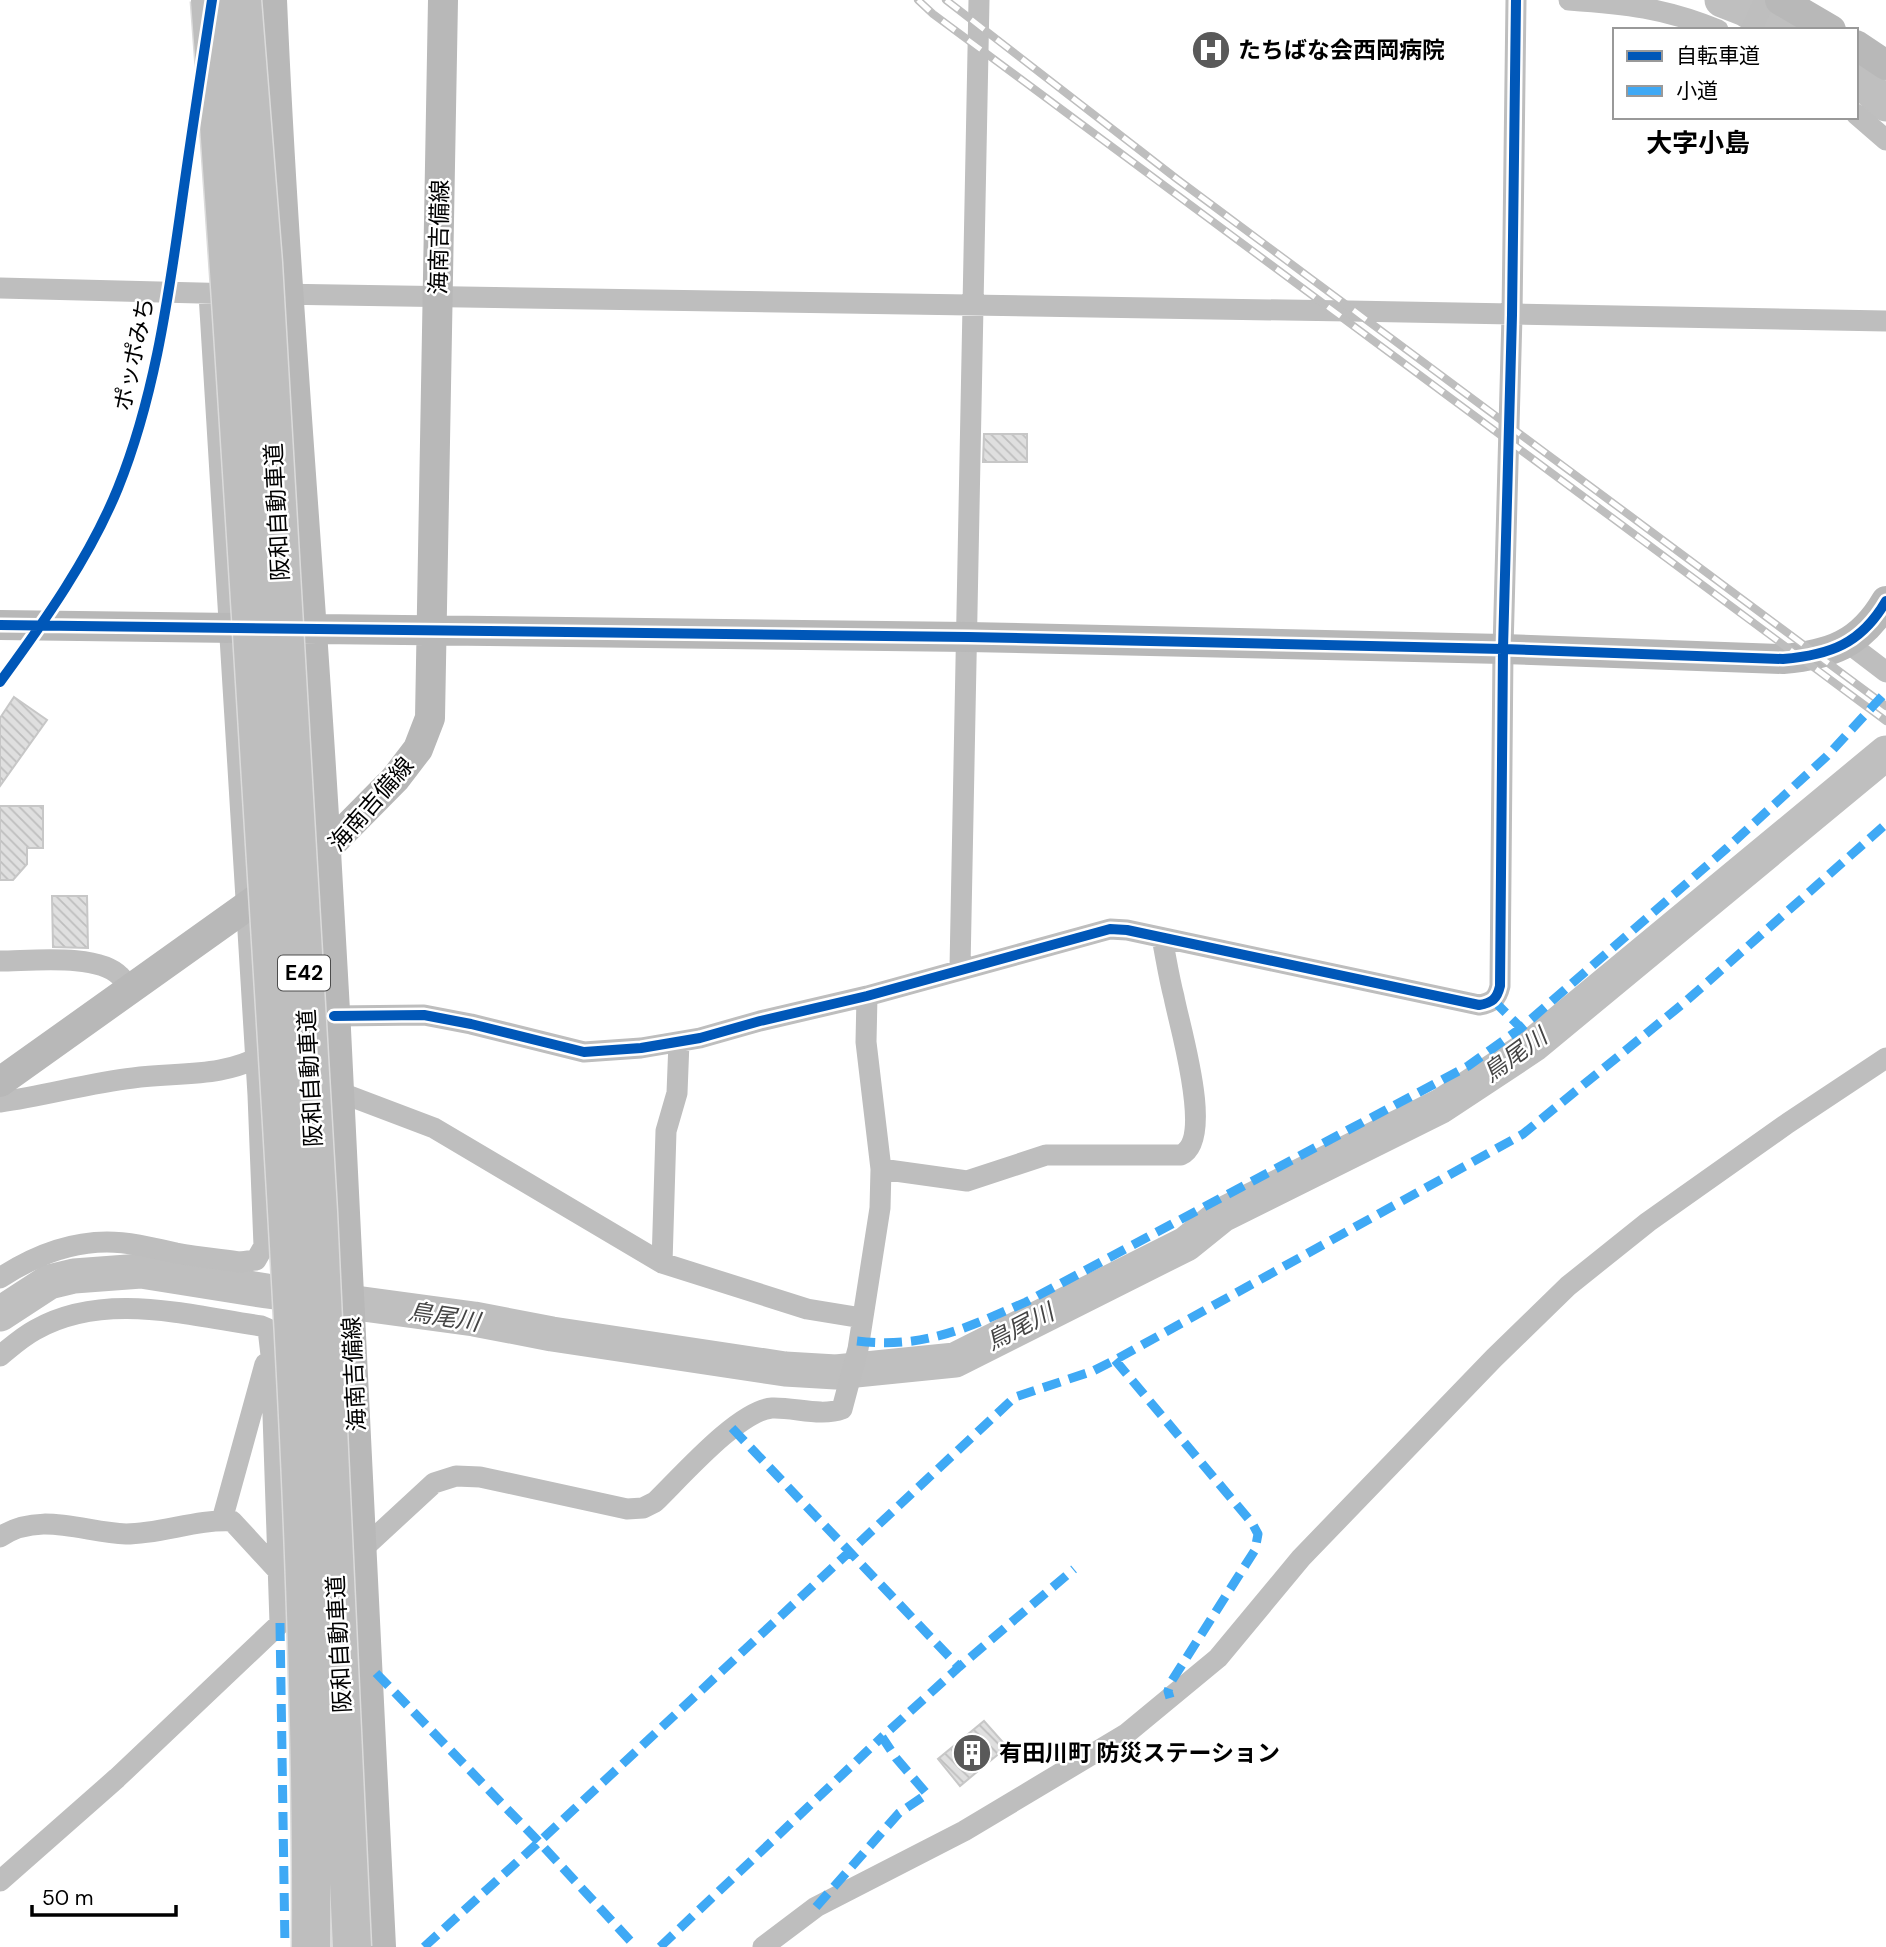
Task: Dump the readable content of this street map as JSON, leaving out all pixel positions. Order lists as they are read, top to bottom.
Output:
{
  "streets": {
    "highway": ["阪和自動車道", "E42"],
    "street": ["海南吉備線"],
    "cycle path": ["ポッポみち"]
  },
  "districts": ["大字小島"],
  "water": ["鳥尾川"],
  "places": {
    "hospital": ["たちばな会西岡病院"],
    "building": ["有田川町 防災ステーション"]
  },
  "legend": ["自転車道", "小道"],
  "scale_bar": "50 m"
}
